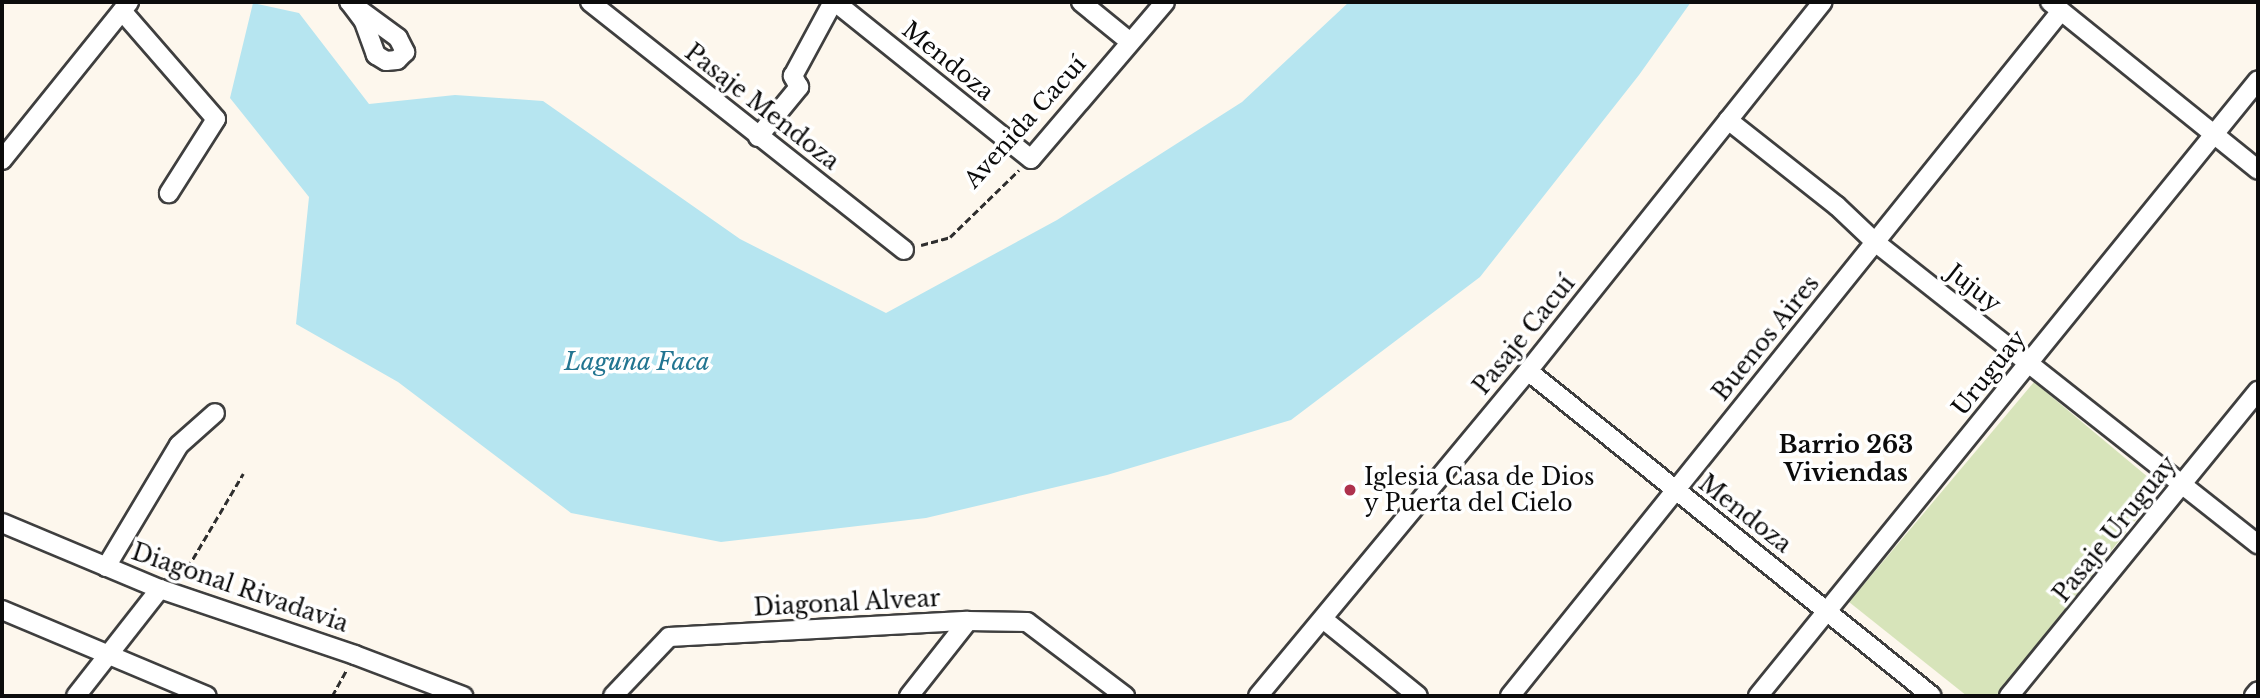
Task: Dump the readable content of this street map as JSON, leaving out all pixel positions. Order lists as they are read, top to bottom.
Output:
{
  "streets": {
    "street": [
      "Mendoza",
      "Pasaje Mendoza",
      "Avenida Cacuí",
      "Jujuy",
      "Pasaje Cacuí",
      "Buenos Aires",
      "Uruguay",
      "Pasaje Uruguay",
      "Diagonal Rivadavia",
      "Diagonal Alvear"
    ]
  },
  "crossings": [
    ["Mendoza", "Avenida Cacuí"],
    ["Mendoza", "Pasaje Cacuí"],
    ["Mendoza", "Buenos Aires"],
    ["Mendoza", "Uruguay"],
    ["Pasaje Mendoza", "Avenida Cacuí"],
    ["Jujuy", "Pasaje Cacuí"],
    ["Jujuy", "Buenos Aires"],
    ["Jujuy", "Uruguay"],
    ["Jujuy", "Pasaje Uruguay"]
  ],
  "districts": ["Barrio 263 Viviendas"],
  "water": ["Laguna Faca"],
  "places": ["Iglesia Casa de Dios y Puerta del Cielo"]
}
